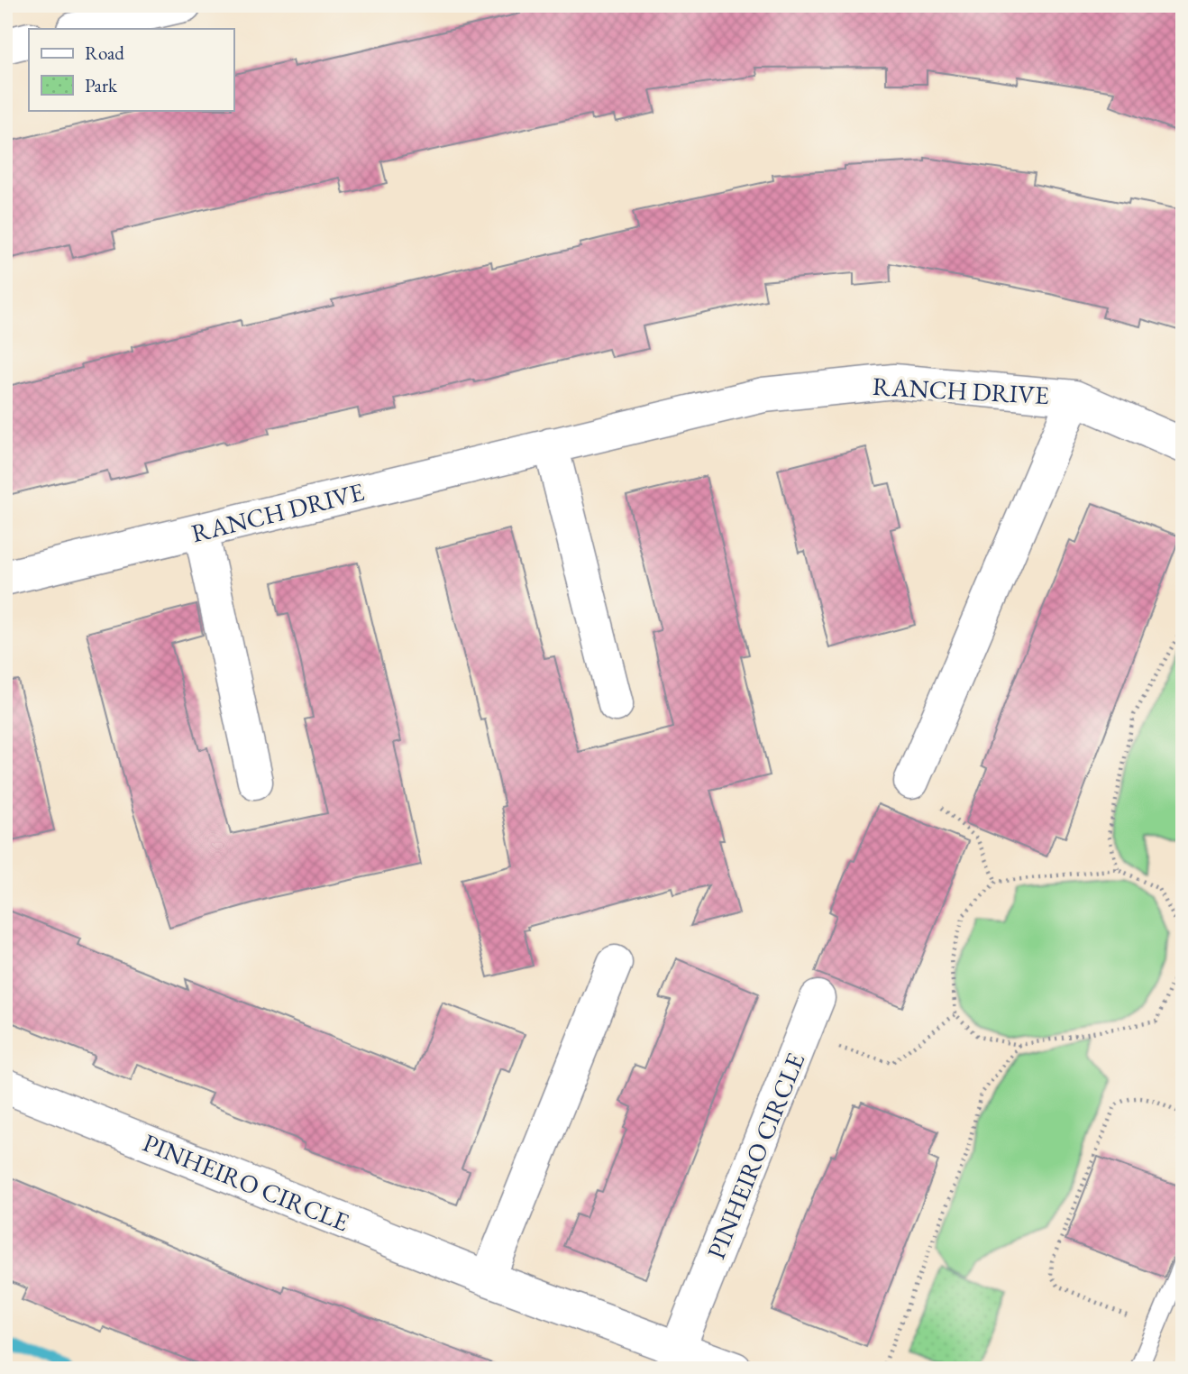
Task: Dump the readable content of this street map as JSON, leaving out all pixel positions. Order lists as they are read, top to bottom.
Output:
{
  "streets": {
    "street": ["RANCH DRIVE", "PINHEIRO CIRCLE"]
  },
  "legend": ["Road", "Park"]
}
